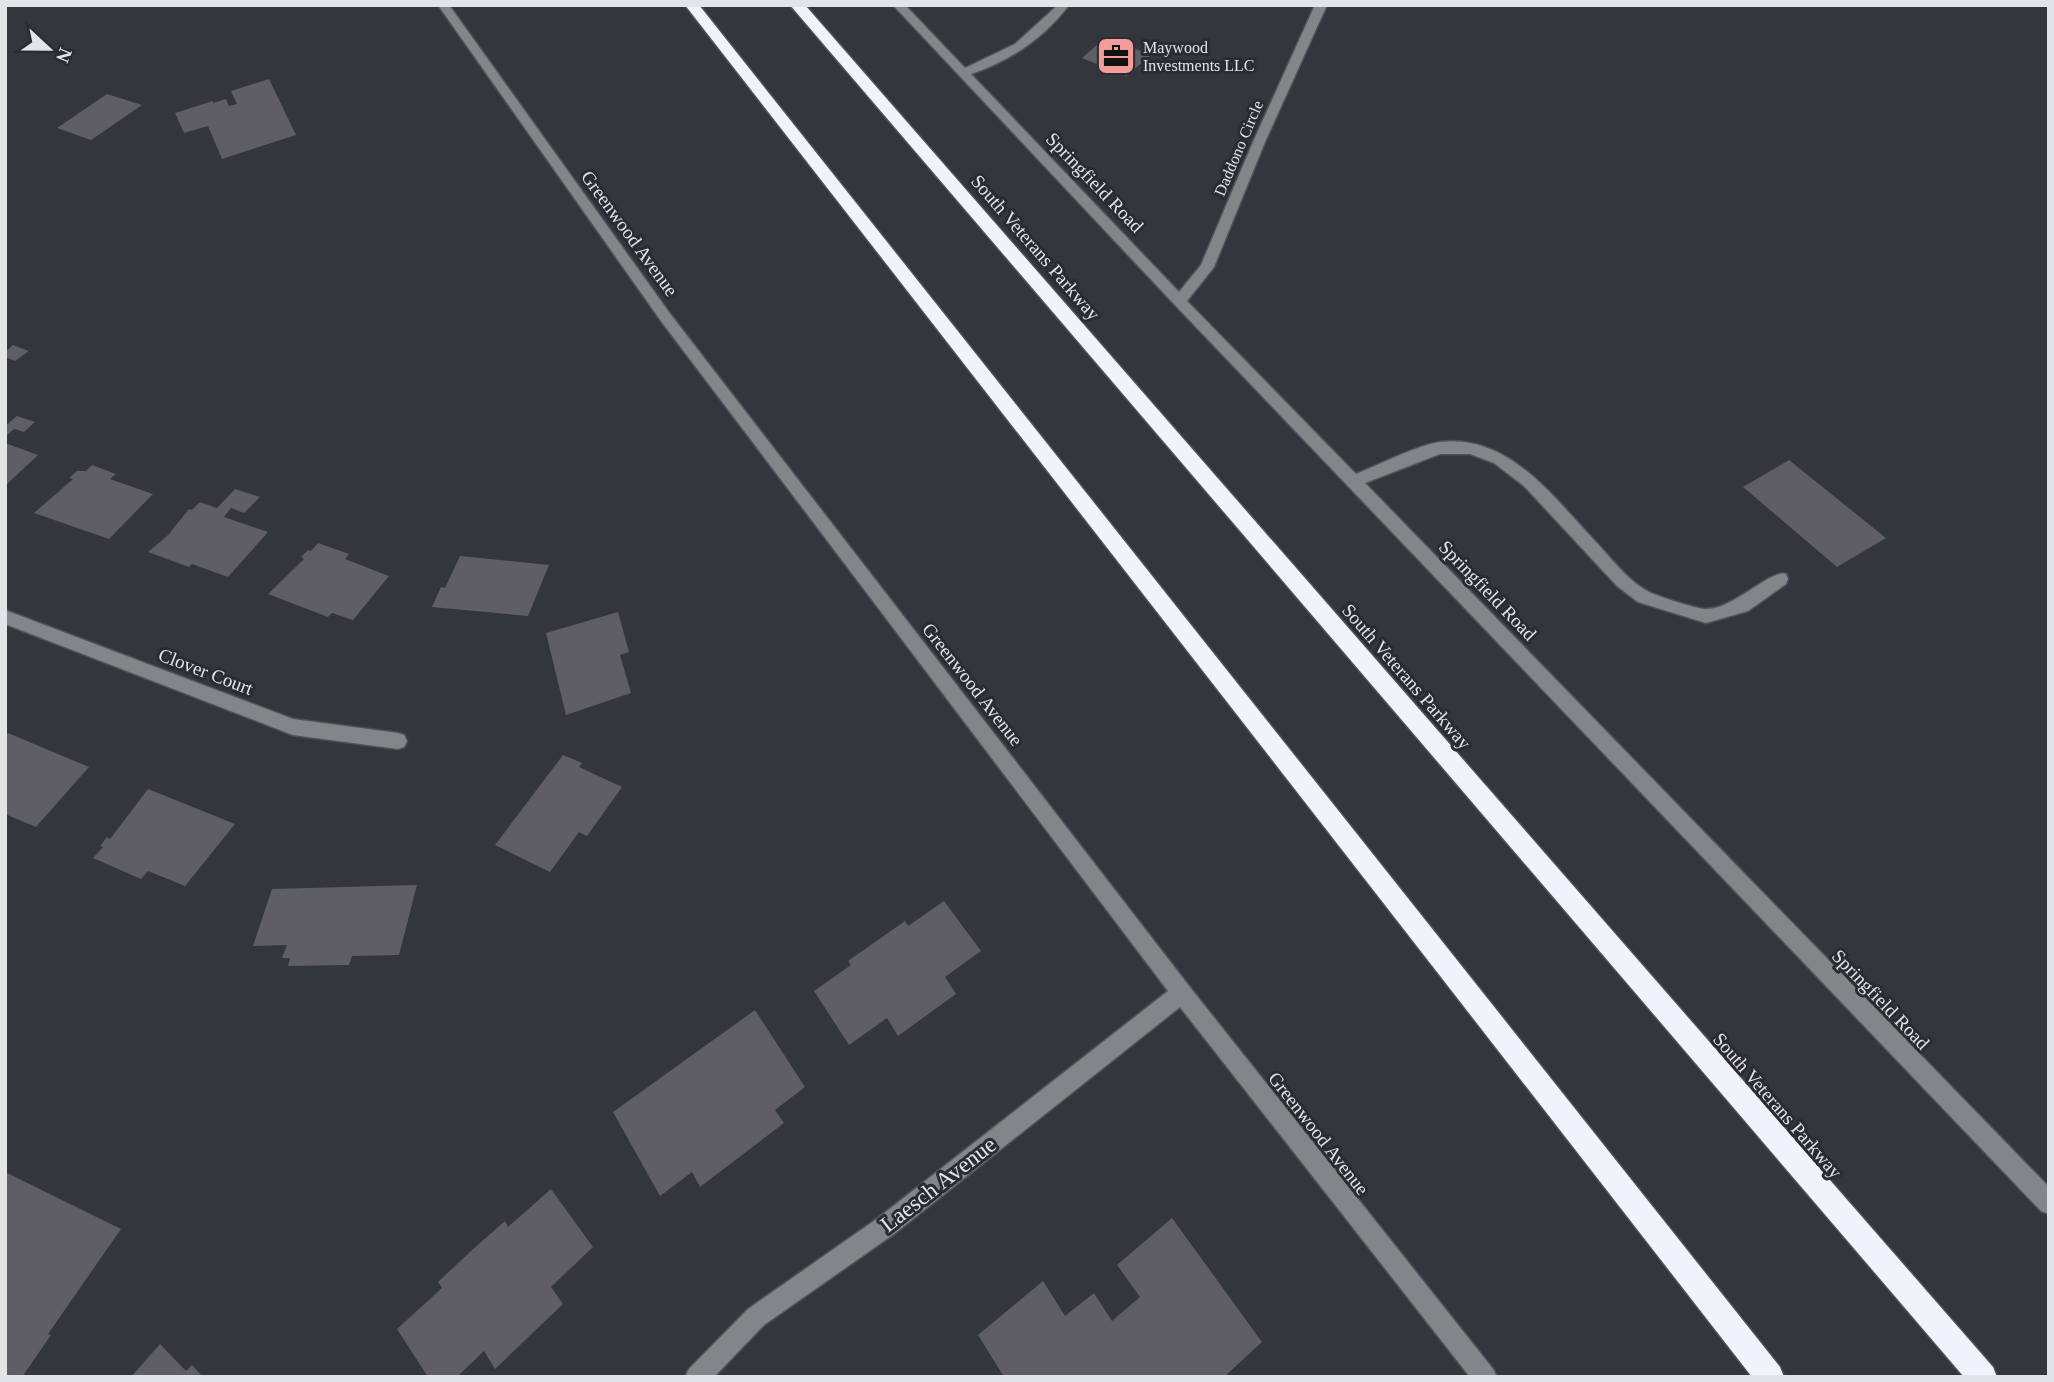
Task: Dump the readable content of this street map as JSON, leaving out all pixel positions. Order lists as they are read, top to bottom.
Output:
{
  "streets": {
    "highway": ["South Veterans Parkway"],
    "street": [
      "Daddono Circle",
      "Springfield Road",
      "Greenwood Avenue",
      "Clover Court",
      "Laesch Avenue"
    ]
  },
  "crossings": [
    ["Daddono Circle", "Springfield Road"],
    ["Greenwood Avenue", "Laesch Avenue"]
  ],
  "places": {
    "office": ["Maywood Investments LLC"]
  },
  "north": "right"
}
